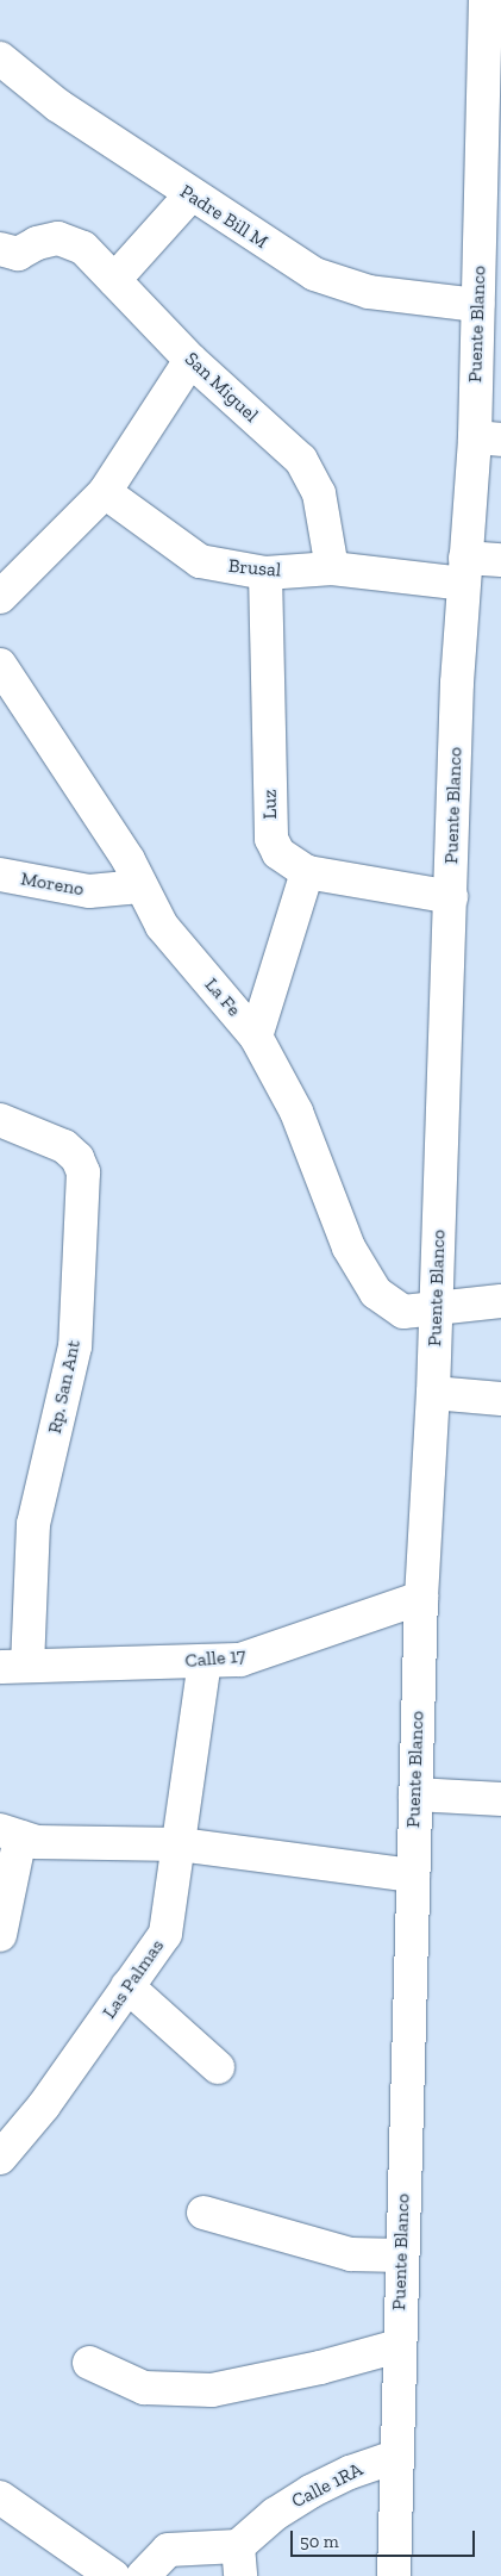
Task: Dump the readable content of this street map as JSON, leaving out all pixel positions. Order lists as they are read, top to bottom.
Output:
{
  "streets": {
    "street": [
      "Padre Bill M",
      "Puente Blanco",
      "San Miguel",
      "Brusal",
      "Luz",
      "Moreno",
      "La Fe",
      "Rp. San Ant",
      "Calle 17",
      "Las Palmas",
      "Calle 1RA"
    ]
  },
  "crossings": [
    ["Padre Bill M", "Puente Blanco"],
    ["Puente Blanco", "Brusal"],
    ["Puente Blanco", "Luz"],
    ["Puente Blanco", "La Fe"],
    ["Puente Blanco", "Calle 17"],
    ["Puente Blanco", "Calle 1RA"],
    ["San Miguel", "Brusal"],
    ["Brusal", "Luz"],
    ["Moreno", "La Fe"],
    ["Rp. San Ant", "Calle 17"],
    ["Calle 17", "Las Palmas"]
  ],
  "scale_bar": "50 m"
}
